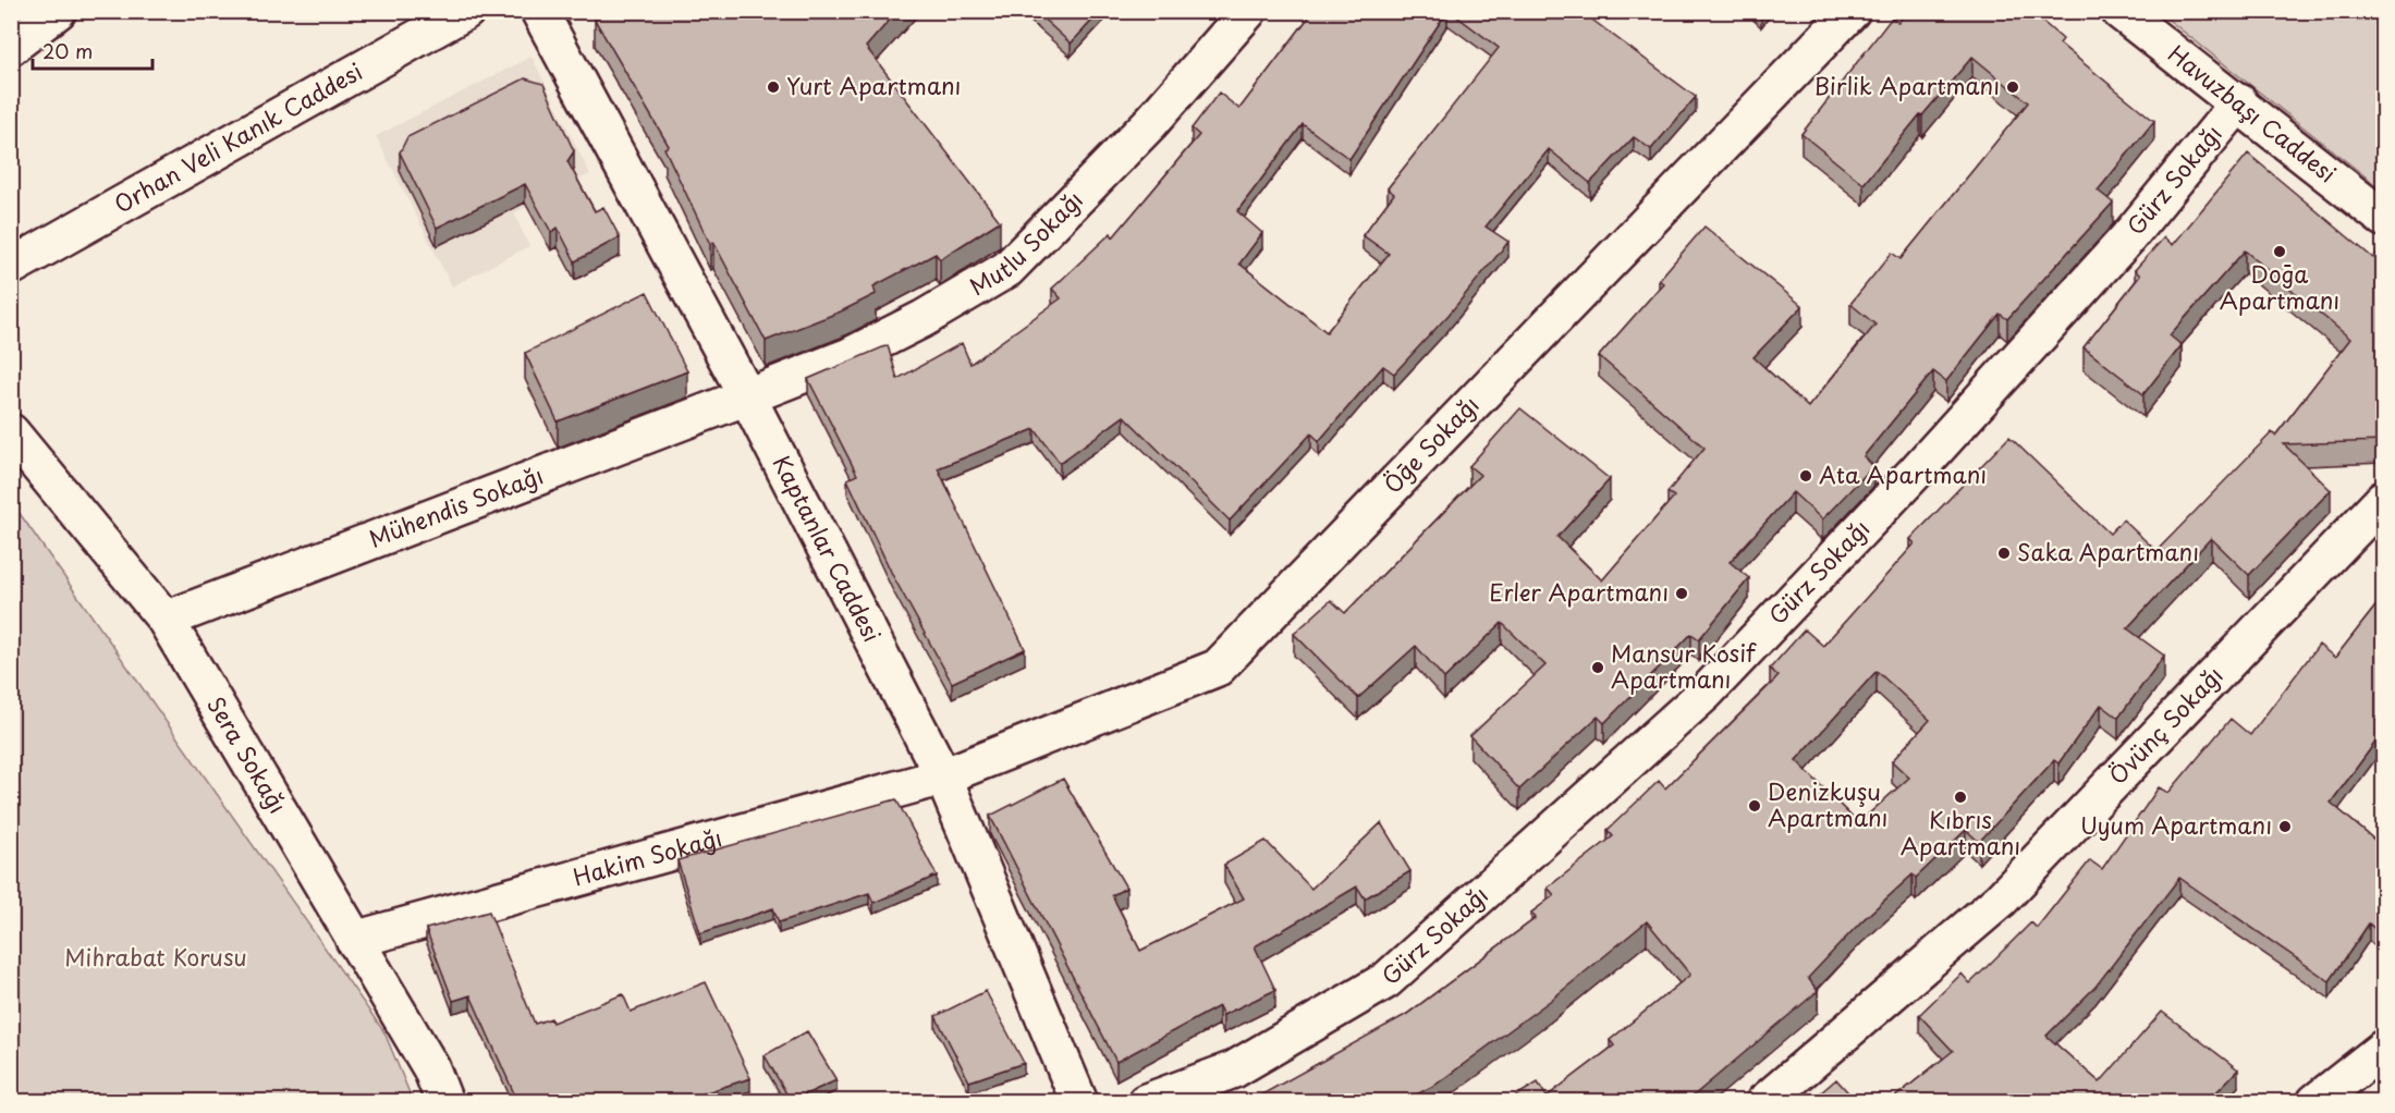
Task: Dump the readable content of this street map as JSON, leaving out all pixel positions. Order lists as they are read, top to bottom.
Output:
{
  "streets": {
    "street": [
      "Havuzbaşı Caddesi",
      "Orhan Veli Kanık Caddesi",
      "Gürz Sokağı",
      "Mutlu Sokağı",
      "Öḡe Sokağı",
      "Mühendis Sokağı",
      "Kaptanlar Caddesi",
      "Övünç Sokağı",
      "Sera Sokağı",
      "Hakim Sokağı"
    ]
  },
  "crossings": [
    ["Havuzbaşı Caddesi", "Gürz Sokağı"],
    ["Mutlu Sokağı", "Mühendis Sokağı"],
    ["Mutlu Sokağı", "Kaptanlar Caddesi"],
    ["Öḡe Sokağı", "Kaptanlar Caddesi"],
    ["Öḡe Sokağı", "Hakim Sokağı"],
    ["Mühendis Sokağı", "Kaptanlar Caddesi"],
    ["Mühendis Sokağı", "Sera Sokağı"],
    ["Kaptanlar Caddesi", "Hakim Sokağı"],
    ["Sera Sokağı", "Hakim Sokağı"]
  ],
  "parks": ["Mihrabat Korusu"],
  "places": [
    "Yurt Apartmanı",
    "Birlik Apartmanı",
    "Doḡa Apartmanı",
    "Ata Apartmanı",
    "Saka Apartmanı",
    "Erler Apartmanı",
    "Mansur Kosif Apartmanı",
    "Kıbrıs Apartmanı",
    "Denizkuşu Apartmanı",
    "Uyum Apartmanı"
  ],
  "scale_bar": "20 m"
}
